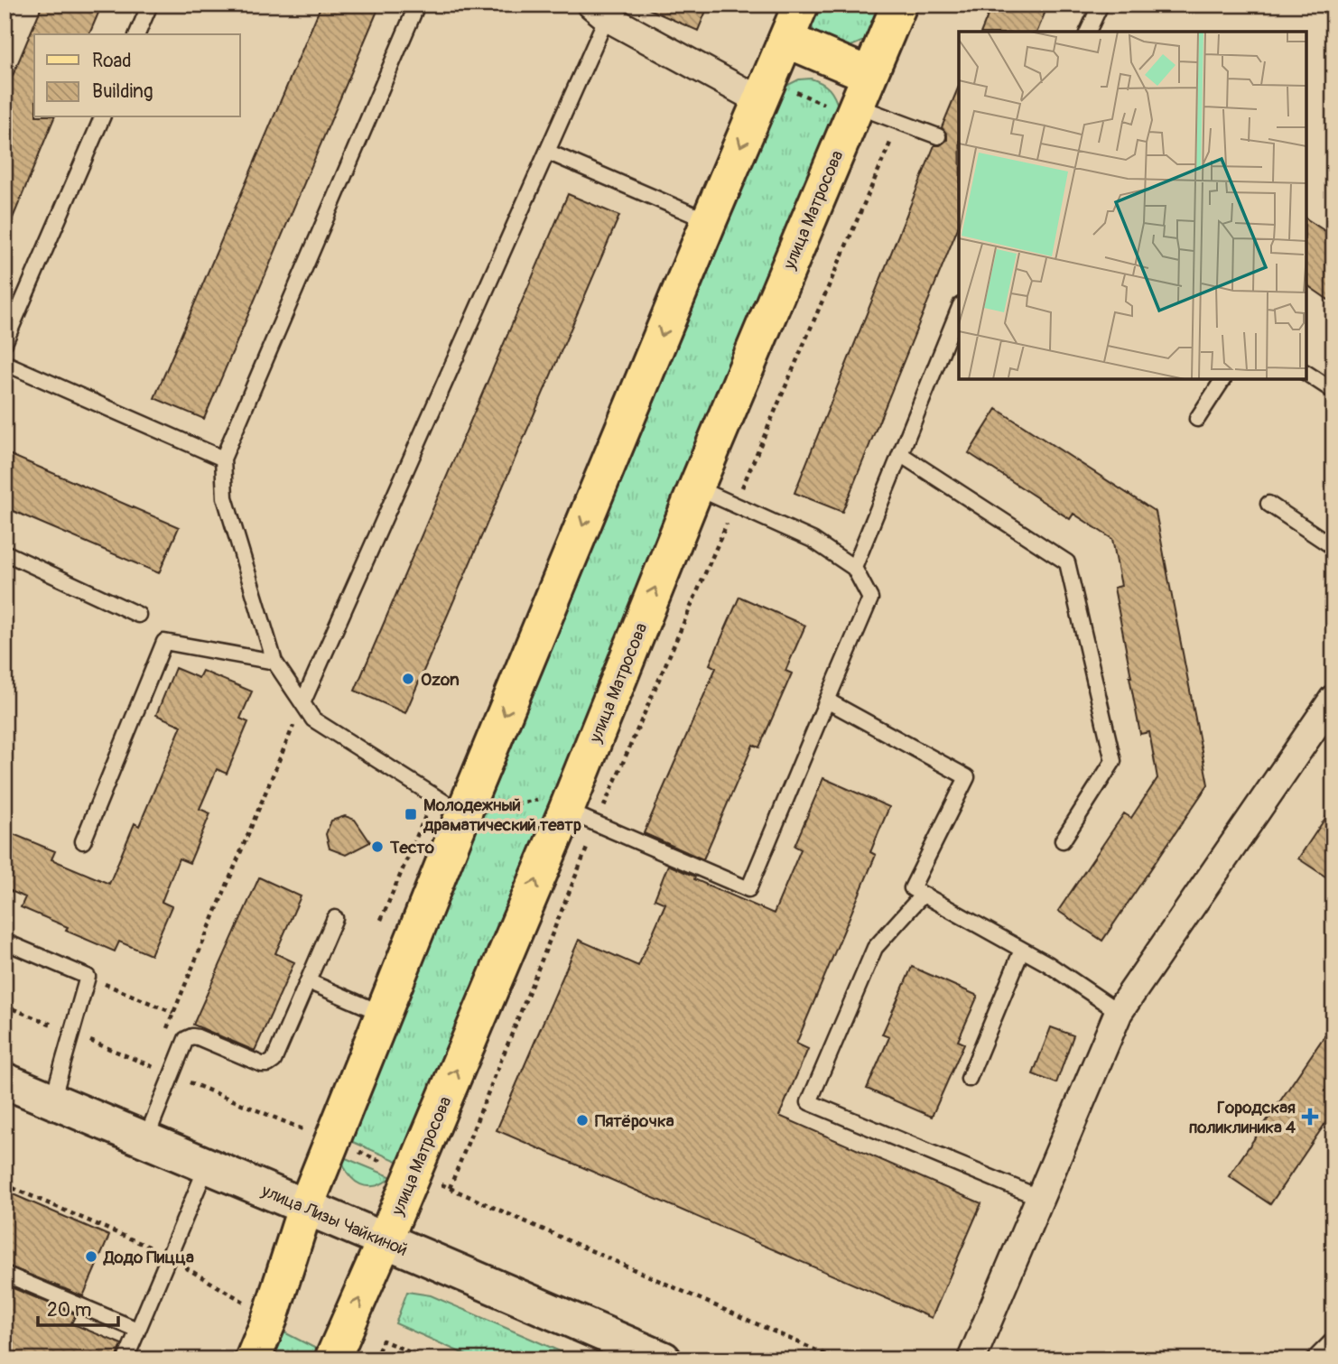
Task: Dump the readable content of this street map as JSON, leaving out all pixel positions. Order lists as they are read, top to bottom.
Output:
{
  "streets": {
    "main road": ["улица Матросова", "улица Лизы Чайкиной"]
  },
  "crossings": [
    ["улица Матросова", "улица Лизы Чайкиной"]
  ],
  "places": {
    "other": [
      "Ozon",
      "Тесто",
      "Пятёрочка",
      "Додо Пицца"
    ],
    "transit": ["Молодежный драматический театр"],
    "health": ["Городская поликлиника 4"]
  },
  "legend": ["Road", "Building"],
  "scale_bar": "20 m"
}
